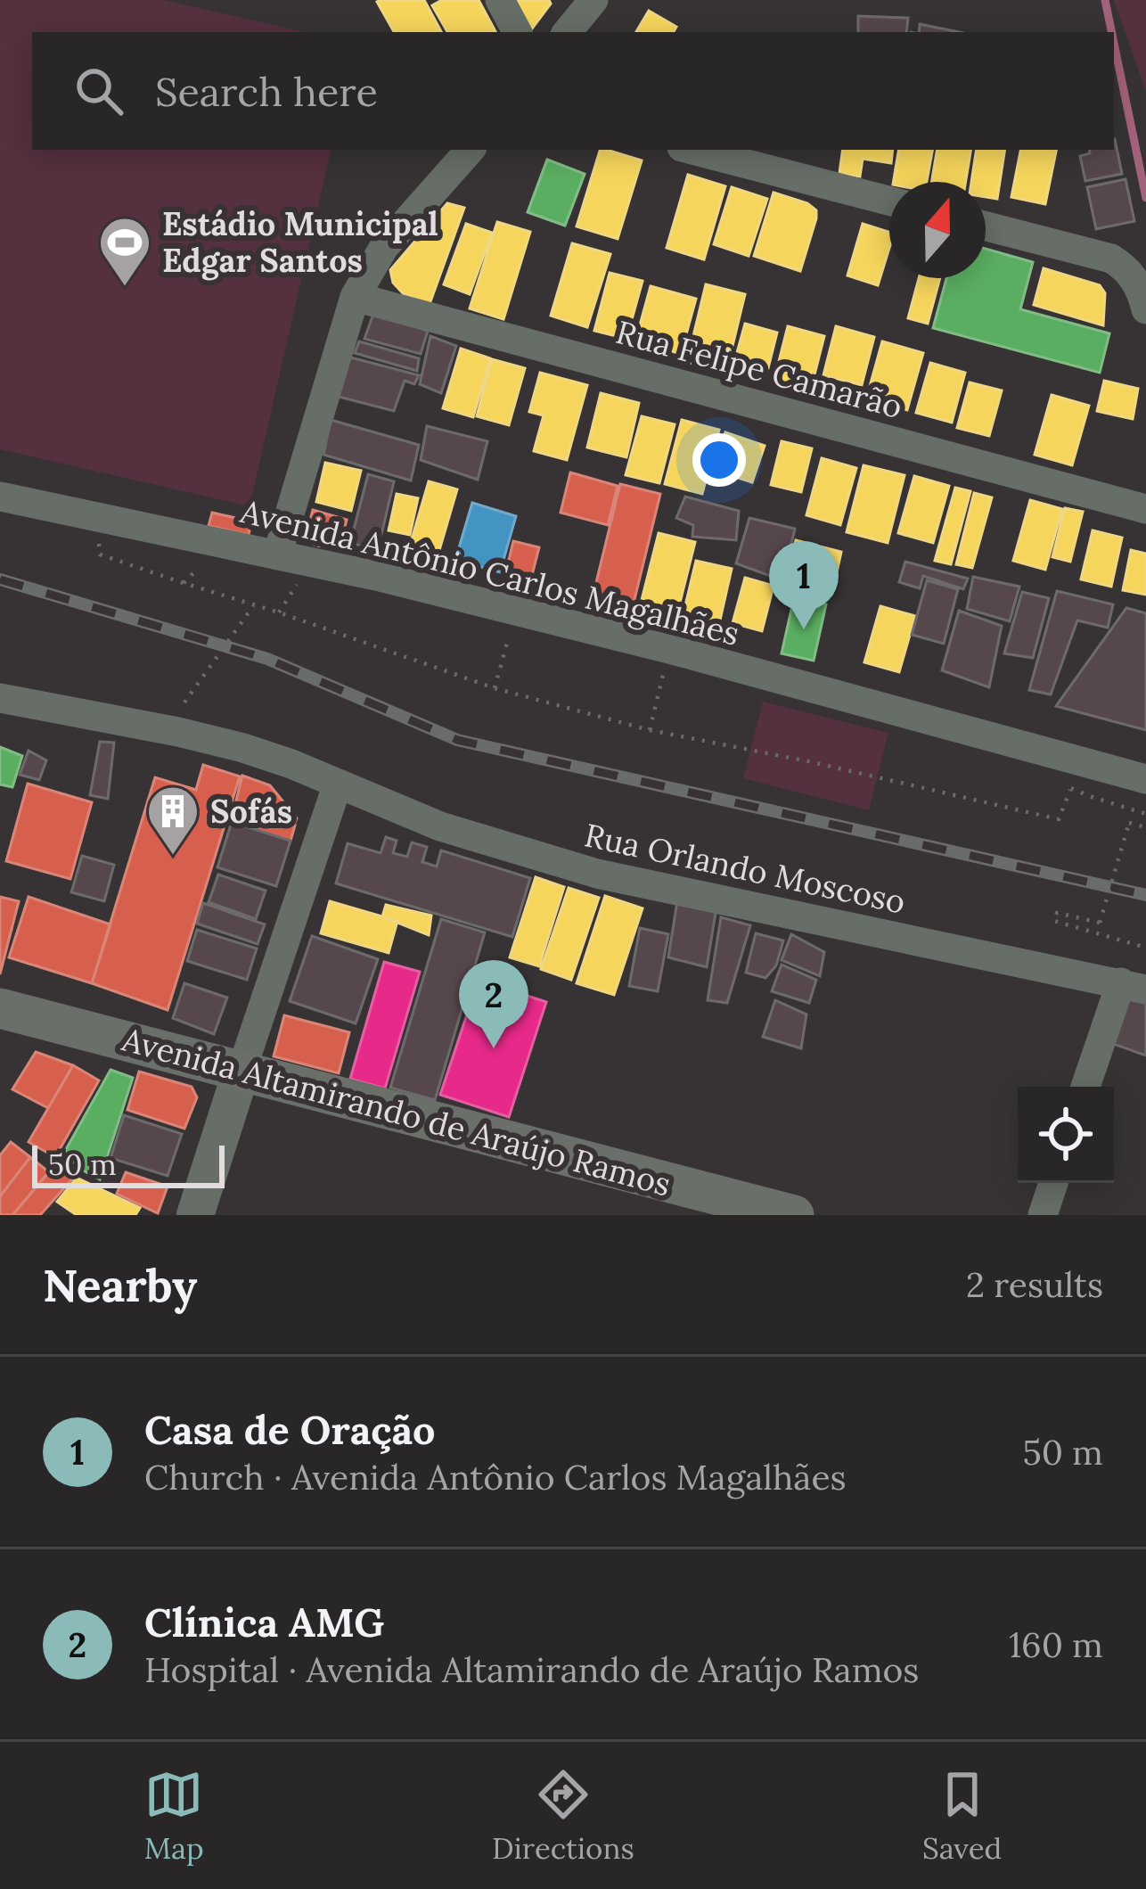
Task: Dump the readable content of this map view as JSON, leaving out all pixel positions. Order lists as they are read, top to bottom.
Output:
{
  "streets": {
    "main road": ["Avenida Altamirando de Araújo Ramos"],
    "street": ["Rua Felipe Camarão", "Avenida Antônio Carlos Magalhães", "Rua Orlando Moscoso"]
  },
  "places": {
    "sports": ["Estádio Municipal Edgar Santos"],
    "building": ["Sofás"]
  },
  "scale_bar": "50 m",
  "north": "top",
  "page": {
    "search": "Search here",
    "pins": ["1", "2"],
    "scale": "50 m",
    "heading": ["Nearby", "2 results"],
    "list": [
      {
        "mark": "1",
        "name": "Casa de Oração",
        "note": "Church · Avenida Antônio Carlos Magalhães",
        "value": "50 m"
      },
      {
        "mark": "2",
        "name": "Clínica AMG",
        "note": "Hospital · Avenida Altamirando de Araújo Ramos",
        "value": "160 m"
      }
    ],
    "nav": ["Map", "Directions", "Saved"]
  }
}
